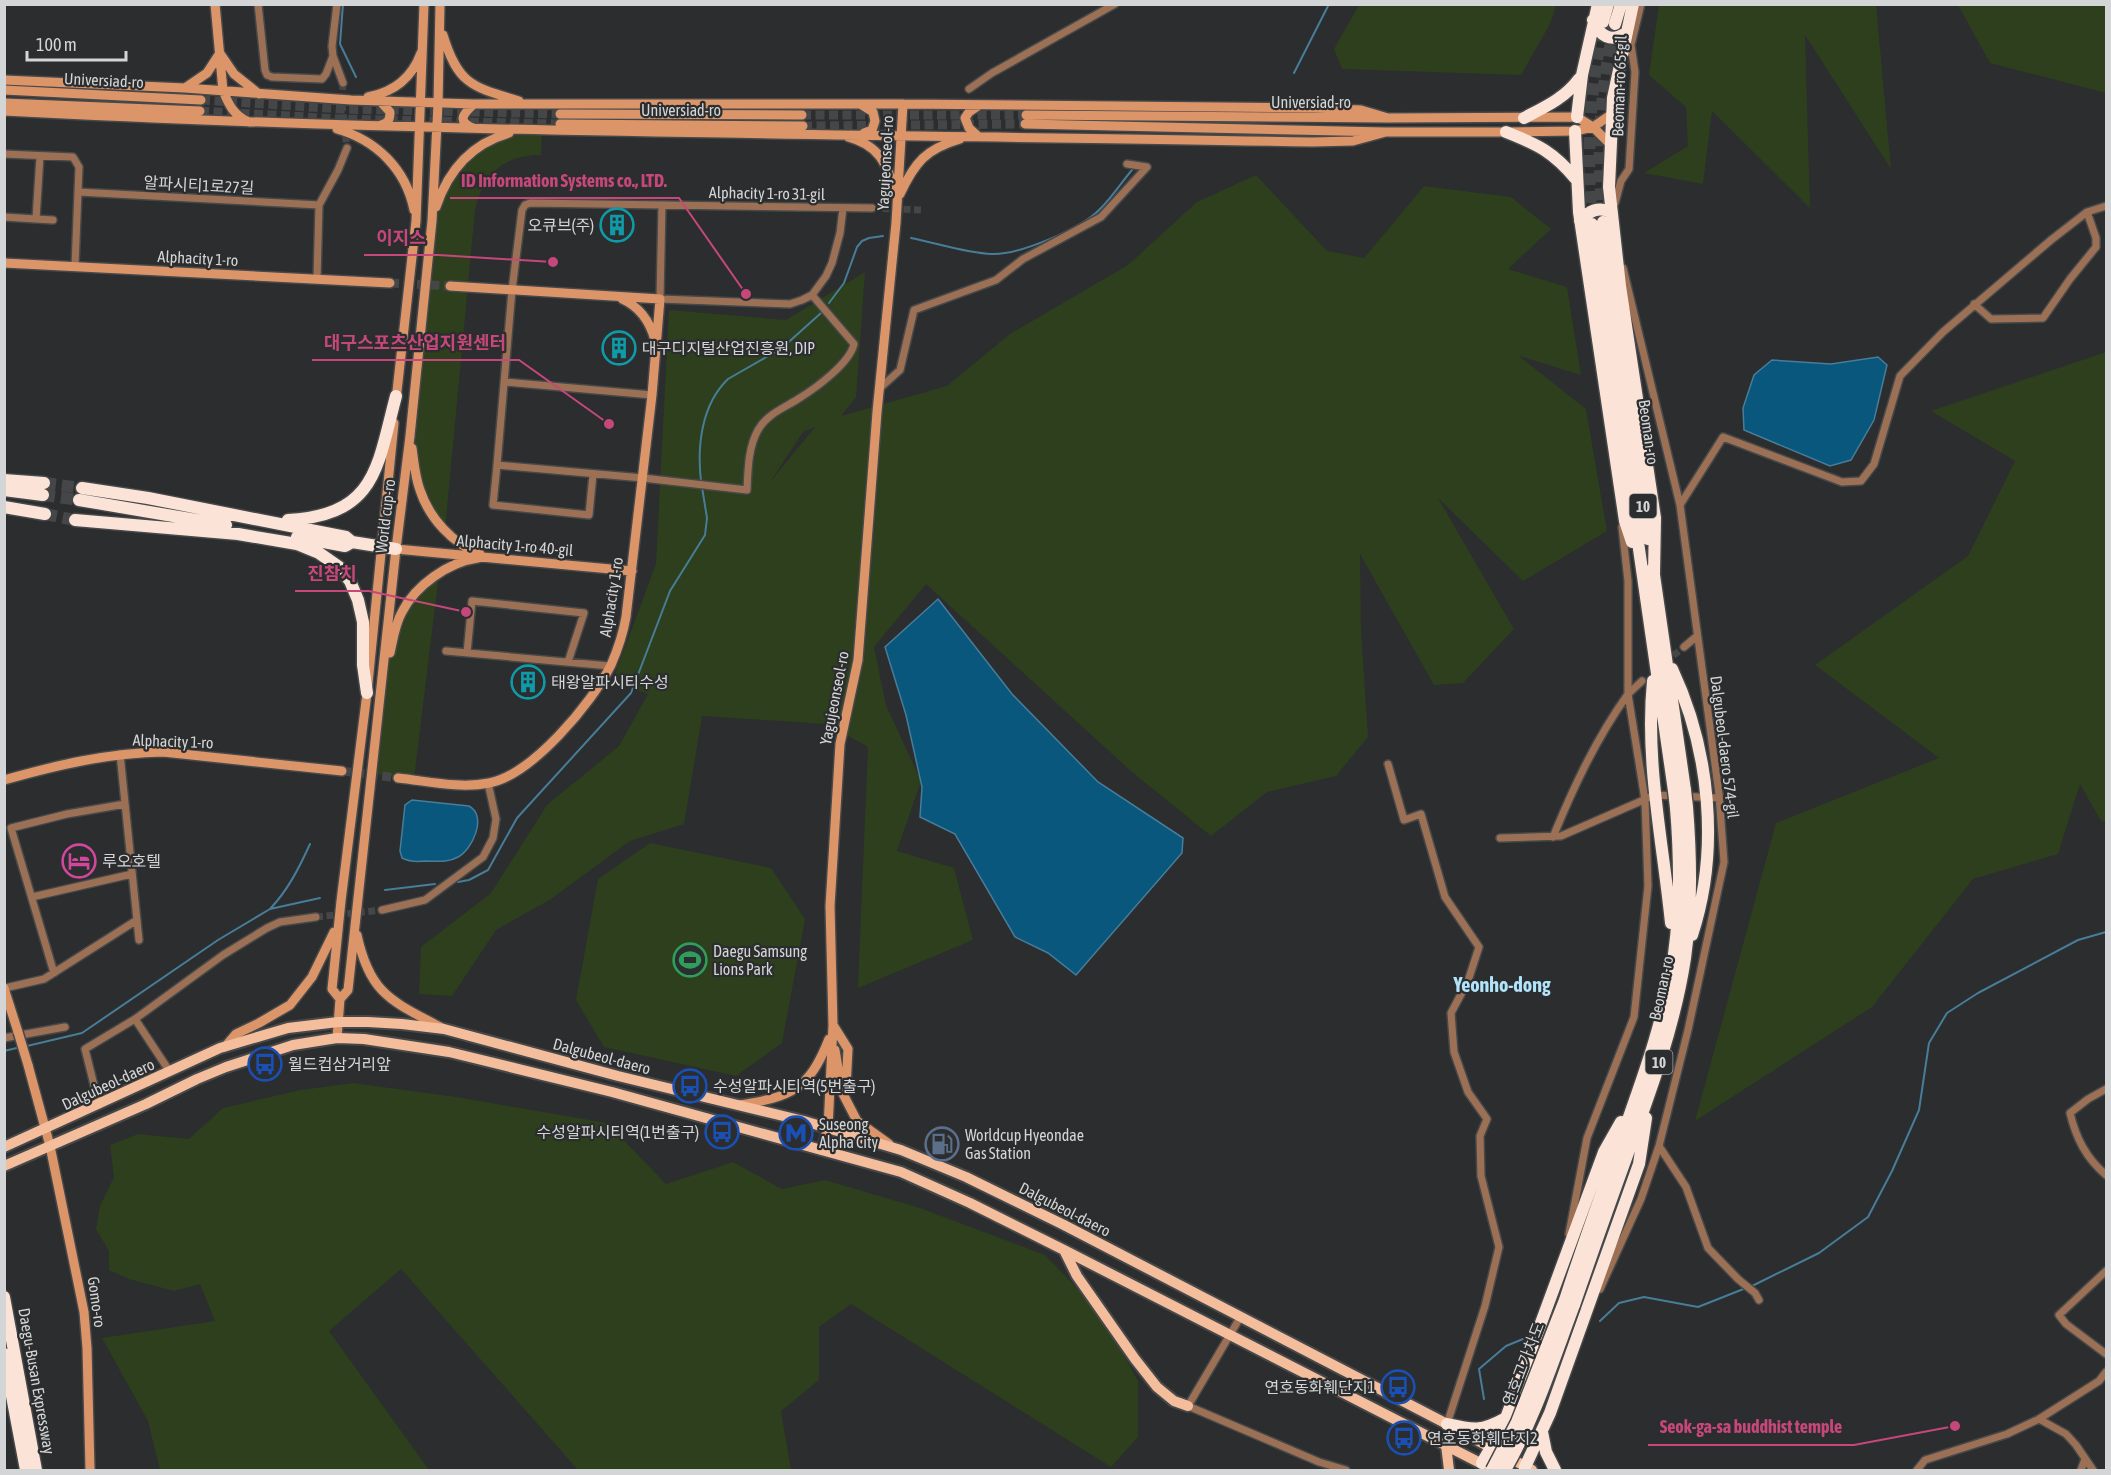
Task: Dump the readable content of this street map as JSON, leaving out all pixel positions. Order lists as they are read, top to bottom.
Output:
{
  "streets": {
    "highway": [
      "Beoman-ro",
      "10",
      "연호고가차도",
      "Daegu-Busan Expressway"
    ],
    "main road": [
      "Universiad-ro",
      "Yagujeonseol-ro",
      "Alphacity 1-ro",
      "World cup-ro",
      "Alphacity 1-ro 40-gil",
      "Dalgubeol-daero",
      "Gomo-ro"
    ],
    "street": [
      "Beoman-ro 65-gil",
      "알파시티1로27길",
      "Alphacity 1-ro 31-gil",
      "Dalgubeol-daero 574-gil"
    ]
  },
  "crossings": [
    ["Beoman-ro 65-gil", "Dalgubeol-daero 574-gil"],
    ["Yagujeonseol-ro", "Dalgubeol-daero"],
    ["Alphacity 1-ro", "Alphacity 1-ro 40-gil"],
    ["Beoman-ro", "연호고가차도"],
    ["World cup-ro", "Alphacity 1-ro 40-gil"],
    ["World cup-ro", "Dalgubeol-daero"],
    ["Dalgubeol-daero", "Gomo-ro"],
    ["Dalgubeol-daero", "연호고가차도"]
  ],
  "districts": ["Yeonho-dong"],
  "places": {
    "building": ["오큐브(주)", "대구디지털산업진흥원, DIP", "태왕알파시티수성"],
    "other": [
      "이지스",
      "ID Information Systems co., LTD.",
      "대구스포츠산업지원센터",
      "진참치",
      "Seok-ga-sa buddhist temple"
    ],
    "hotel": ["루오호텔"],
    "sports": ["Daegu Samsung Lions Park"],
    "bus stop": [
      "월드컵삼거리앞",
      "수성알파시티역(5번출구)",
      "수성알파시티역(1번출구)",
      "연호동화훼단지1",
      "연호동화훼단지2"
    ],
    "metro station": ["Suseong Alpha City"],
    "fuel station": ["Worldcup Hyeondae Gas Station"]
  },
  "scale_bar": "100 m"
}
